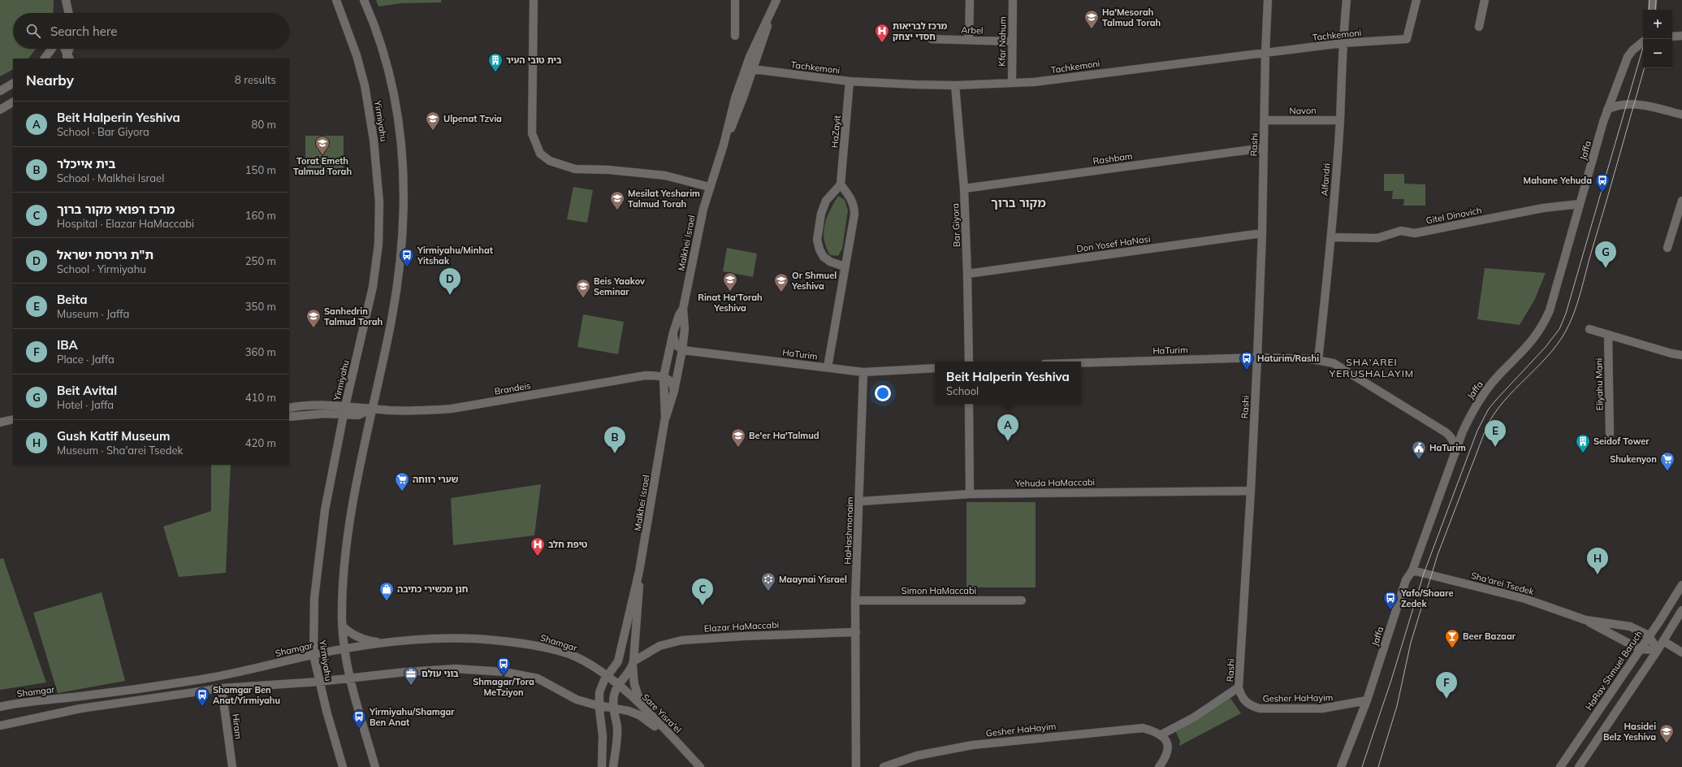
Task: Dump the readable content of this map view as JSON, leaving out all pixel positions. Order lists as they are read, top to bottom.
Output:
{
  "streets": {
    "street": [
      "Arbel",
      "Tachkemoni",
      "Kfar Nahum",
      "Navon",
      "Yirmiyahu",
      "HaZayit",
      "Rashi",
      "Jaffa",
      "Rashbam",
      "Alfandri",
      "Gitel Dinovich",
      "Bar Giyora",
      "Malkhei Israel",
      "Don Yosef HaNasi",
      "HaTurim",
      "Eliyahu Mani",
      "Brandeis",
      "Yehuda HaMaccabi",
      "HaHashmonaim",
      "Sha'arei Tsedek",
      "Simon HaMaccabi",
      "Elazar HaMaccabi",
      "Shamgar",
      "HaRav Shmuel Baruch",
      "Gesher HaHayim",
      "Sare Yisra'el",
      "Hiram"
    ]
  },
  "crossings": [
    ["Arbel", "Kfar Nahum"],
    ["Tachkemoni", "Kfar Nahum"],
    ["Tachkemoni", "HaZayit"],
    ["Tachkemoni", "Rashi"],
    ["Tachkemoni", "Alfandri"],
    ["Tachkemoni", "Bar Giyora"],
    ["Tachkemoni", "Malkhei Israel"],
    ["Navon", "Rashi"],
    ["Navon", "Alfandri"],
    ["Yirmiyahu", "Brandeis"],
    ["Yirmiyahu", "Shamgar"],
    ["Rashi", "Rashbam"],
    ["Rashi", "Don Yosef HaNasi"],
    ["Rashi", "HaTurim"],
    ["Rashi", "Yehuda HaMaccabi"],
    ["Rashi", "Gesher HaHayim"],
    ["Jaffa", "Gitel Dinovich"],
    ["Jaffa", "HaTurim"],
    ["Jaffa", "Sha'arei Tsedek"],
    ["Jaffa", "Gesher HaHayim"],
    ["Rashbam", "Bar Giyora"],
    ["Alfandri", "Gitel Dinovich"],
    ["Alfandri", "HaTurim"],
    ["Bar Giyora", "Don Yosef HaNasi"],
    ["Malkhei Israel", "HaTurim"],
    ["Malkhei Israel", "Brandeis"],
    ["Malkhei Israel", "Elazar HaMaccabi"],
    ["Malkhei Israel", "Shamgar"],
    ["Malkhei Israel", "Sare Yisra'el"],
    ["HaTurim", "HaHashmonaim"],
    ["Yehuda HaMaccabi", "HaHashmonaim"],
    ["HaHashmonaim", "Simon HaMaccabi"],
    ["HaHashmonaim", "Elazar HaMaccabi"],
    ["Sha'arei Tsedek", "HaRav Shmuel Baruch"],
    ["Shamgar", "Sare Yisra'el"]
  ],
  "districts": ["מקור ברוך", "SHA'AREI YERUSHALAYIM"],
  "places": {
    "school or university": [
      "Ha'Mesorah Talmud Torah",
      "Ulpenat Tzvia",
      "Torat Emeth Talmud Torah",
      "Mesilat Yesharim Talmud Torah",
      "Rinat Ha'Torah Yeshiva",
      "Or Shmuel Yeshiva",
      "Beis Yaakov Seminar",
      "Sanhedrin Talmud Torah",
      "Be'er Ha'Talmud",
      "Hasidei Belz Yeshiva"
    ],
    "hospital": ["מרכז לבריאות חסדי יצחק", "טיפת חלב"],
    "building": ["בית טובי העיר", "Seidof Tower"],
    "bus stop": [
      "Mahane Yehuda",
      "Yirmiyahu/Minhat Yitshak",
      "Haturim/Rashi",
      "Yafo/Shaare Zedek",
      "Shmagar/Tora MeTziyon",
      "Shamgar Ben Anat/Yirmiyahu",
      "Yirmiyahu/Shamgar Ben Anat"
    ],
    "public building": ["HaTurim"],
    "supermarket": ["Shukenyon", "שערי רווחה"],
    "synagogue": ["Maaynai Yisrael"],
    "shop": ["חנן מכשירי כתיבה"],
    "bar": ["Beer Bazaar"],
    "office": ["בוני עולם"]
  },
  "page": {
    "map_buttons": ["+", "−"],
    "search": "Search here",
    "heading": ["Nearby", "8 results"],
    "list": [
      {
        "mark": "A",
        "name": "Beit Halperin Yeshiva",
        "note": "School · Bar Giyora",
        "value": "80 m"
      },
      {
        "mark": "B",
        "name": "בית אייכלר",
        "note": "School · Malkhei Israel",
        "value": "150 m"
      },
      {
        "mark": "C",
        "name": "מרכז רפואי מקור ברוך",
        "note": "Hospital · Elazar HaMaccabi",
        "value": "160 m"
      },
      {
        "mark": "D",
        "name": "ת\"ת גירסת ישראל",
        "note": "School · Yirmiyahu",
        "value": "250 m"
      },
      {
        "mark": "E",
        "name": "Beita",
        "note": "Museum · Jaffa",
        "value": "350 m"
      },
      {
        "mark": "F",
        "name": "IBA",
        "note": "Place · Jaffa",
        "value": "360 m"
      },
      {
        "mark": "G",
        "name": "Beit Avital",
        "note": "Hotel · Jaffa",
        "value": "410 m"
      },
      {
        "mark": "H",
        "name": "Gush Katif Museum",
        "note": "Museum · Sha'arei Tsedek",
        "value": "420 m"
      }
    ],
    "pins": [
      "G",
      "D",
      "A",
      "E",
      "B",
      "H",
      "C",
      "F"
    ],
    "popup": ["Beit Halperin Yeshiva", "School"]
  }
}
